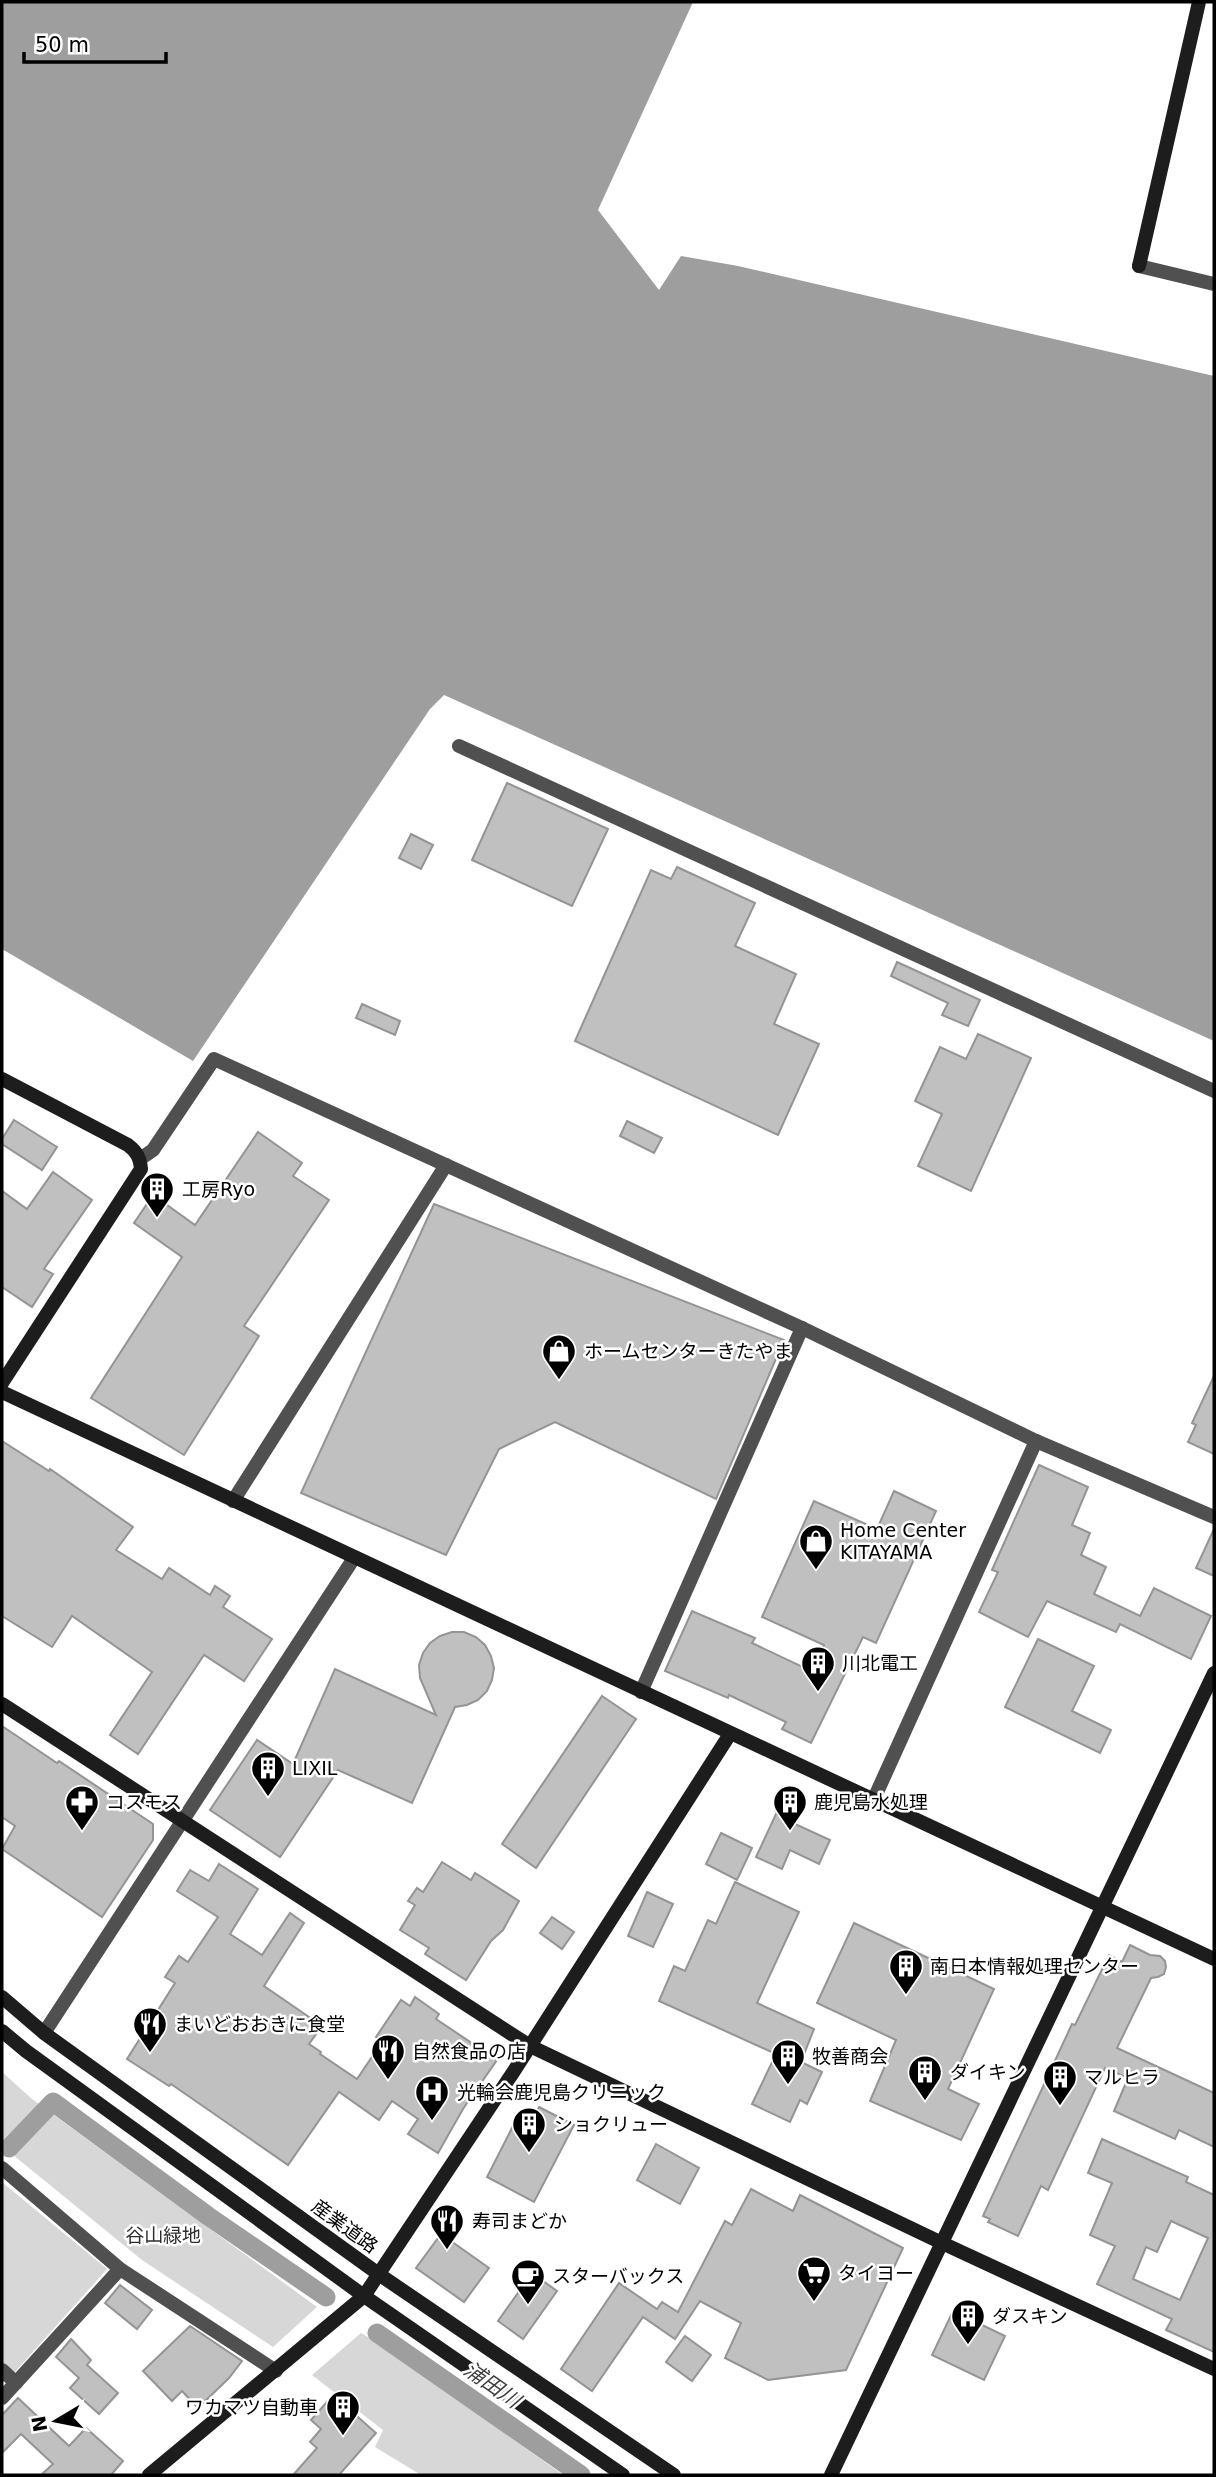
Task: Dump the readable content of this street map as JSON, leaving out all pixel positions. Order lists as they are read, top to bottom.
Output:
{
  "streets": {
    "street": ["産業道路"]
  },
  "water": ["浦田川"],
  "parks": ["谷山緑地"],
  "places": {
    "building": [
      "工房Ryo",
      "川北電工",
      "LIXIL",
      "鹿児島水処理",
      "南日本情報処理センター",
      "牧善商会",
      "ダイキン",
      "マルヒラ",
      "ショクリュー",
      "ダスキン",
      "ワカマツ自動車"
    ],
    "shop": ["ホームセンターきたやま", "Home Center KITAYAMA"],
    "pharmacy": ["コスモス"],
    "restaurant": ["まいどおおきに食堂", "自然食品の店", "寿司まどか"],
    "hospital": ["光輪会鹿児島クリニック"],
    "supermarket": ["タイヨー"],
    "cafe": ["スターバックス"]
  },
  "scale_bar": "50 m",
  "north": "left"
}
